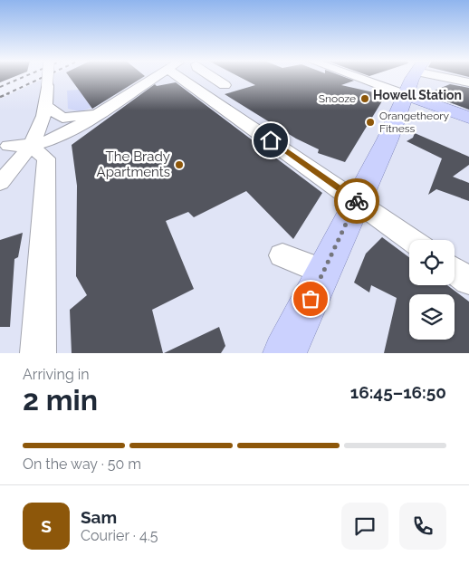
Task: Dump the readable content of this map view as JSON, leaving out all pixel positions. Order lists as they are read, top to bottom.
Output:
{
  "districts": ["Howell Station"],
  "places": ["Snooze", "Orangetheory Fitness", "The Brady Apartments"],
  "page": {
    "heading": ["2 min", "Arriving in", "16:45–16:50"],
    "panel": ["Sam", "Courier · 4.5"],
    "bar": "On the way · 50 m",
    "round": "S"
  }
}
